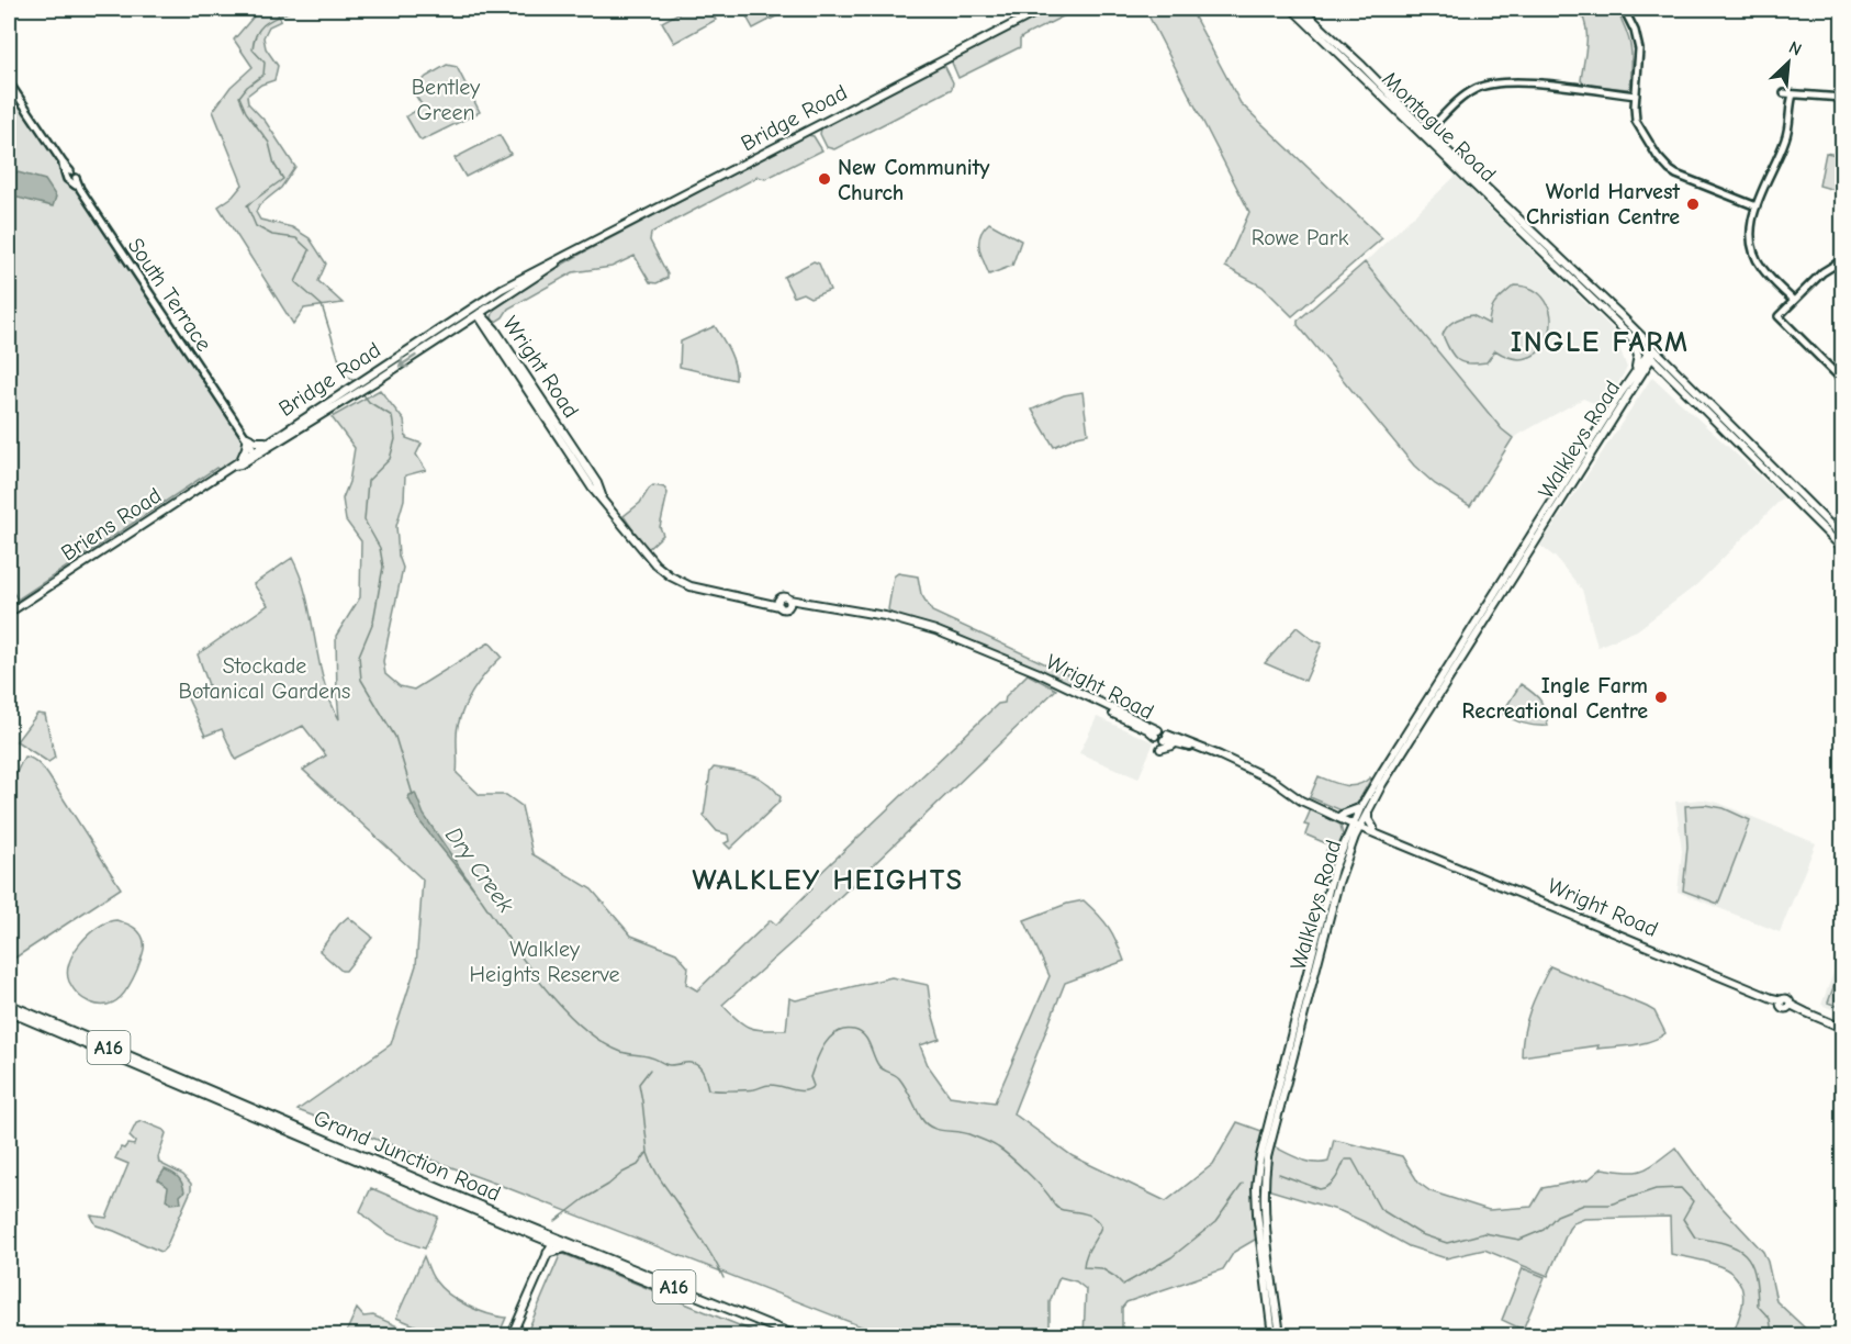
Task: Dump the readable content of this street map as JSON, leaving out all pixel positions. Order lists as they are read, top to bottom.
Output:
{
  "streets": {
    "highway": ["A16", "Grand Junction Road"],
    "main road": [
      "Bridge Road",
      "Montague Road",
      "Wright Road",
      "Walkleys Road",
      "Briens Road"
    ],
    "street": ["South Terrace"]
  },
  "crossings": [
    ["Bridge Road", "South Terrace"],
    ["Bridge Road", "Wright Road"],
    ["Bridge Road", "Briens Road"],
    ["Montague Road", "Walkleys Road"],
    ["South Terrace", "Briens Road"],
    ["Wright Road", "Walkleys Road"]
  ],
  "districts": ["INGLE FARM", "WALKLEY HEIGHTS"],
  "water": ["Dry Creek"],
  "parks": [
    "Bentley Green",
    "Rowe Park",
    "Stockade Botanical Gardens",
    "Walkley Heights Reserve"
  ],
  "places": ["New Community Church", "World Harvest Christian Centre", "Ingle Farm Recreational Centre"],
  "north": "top right"
}
